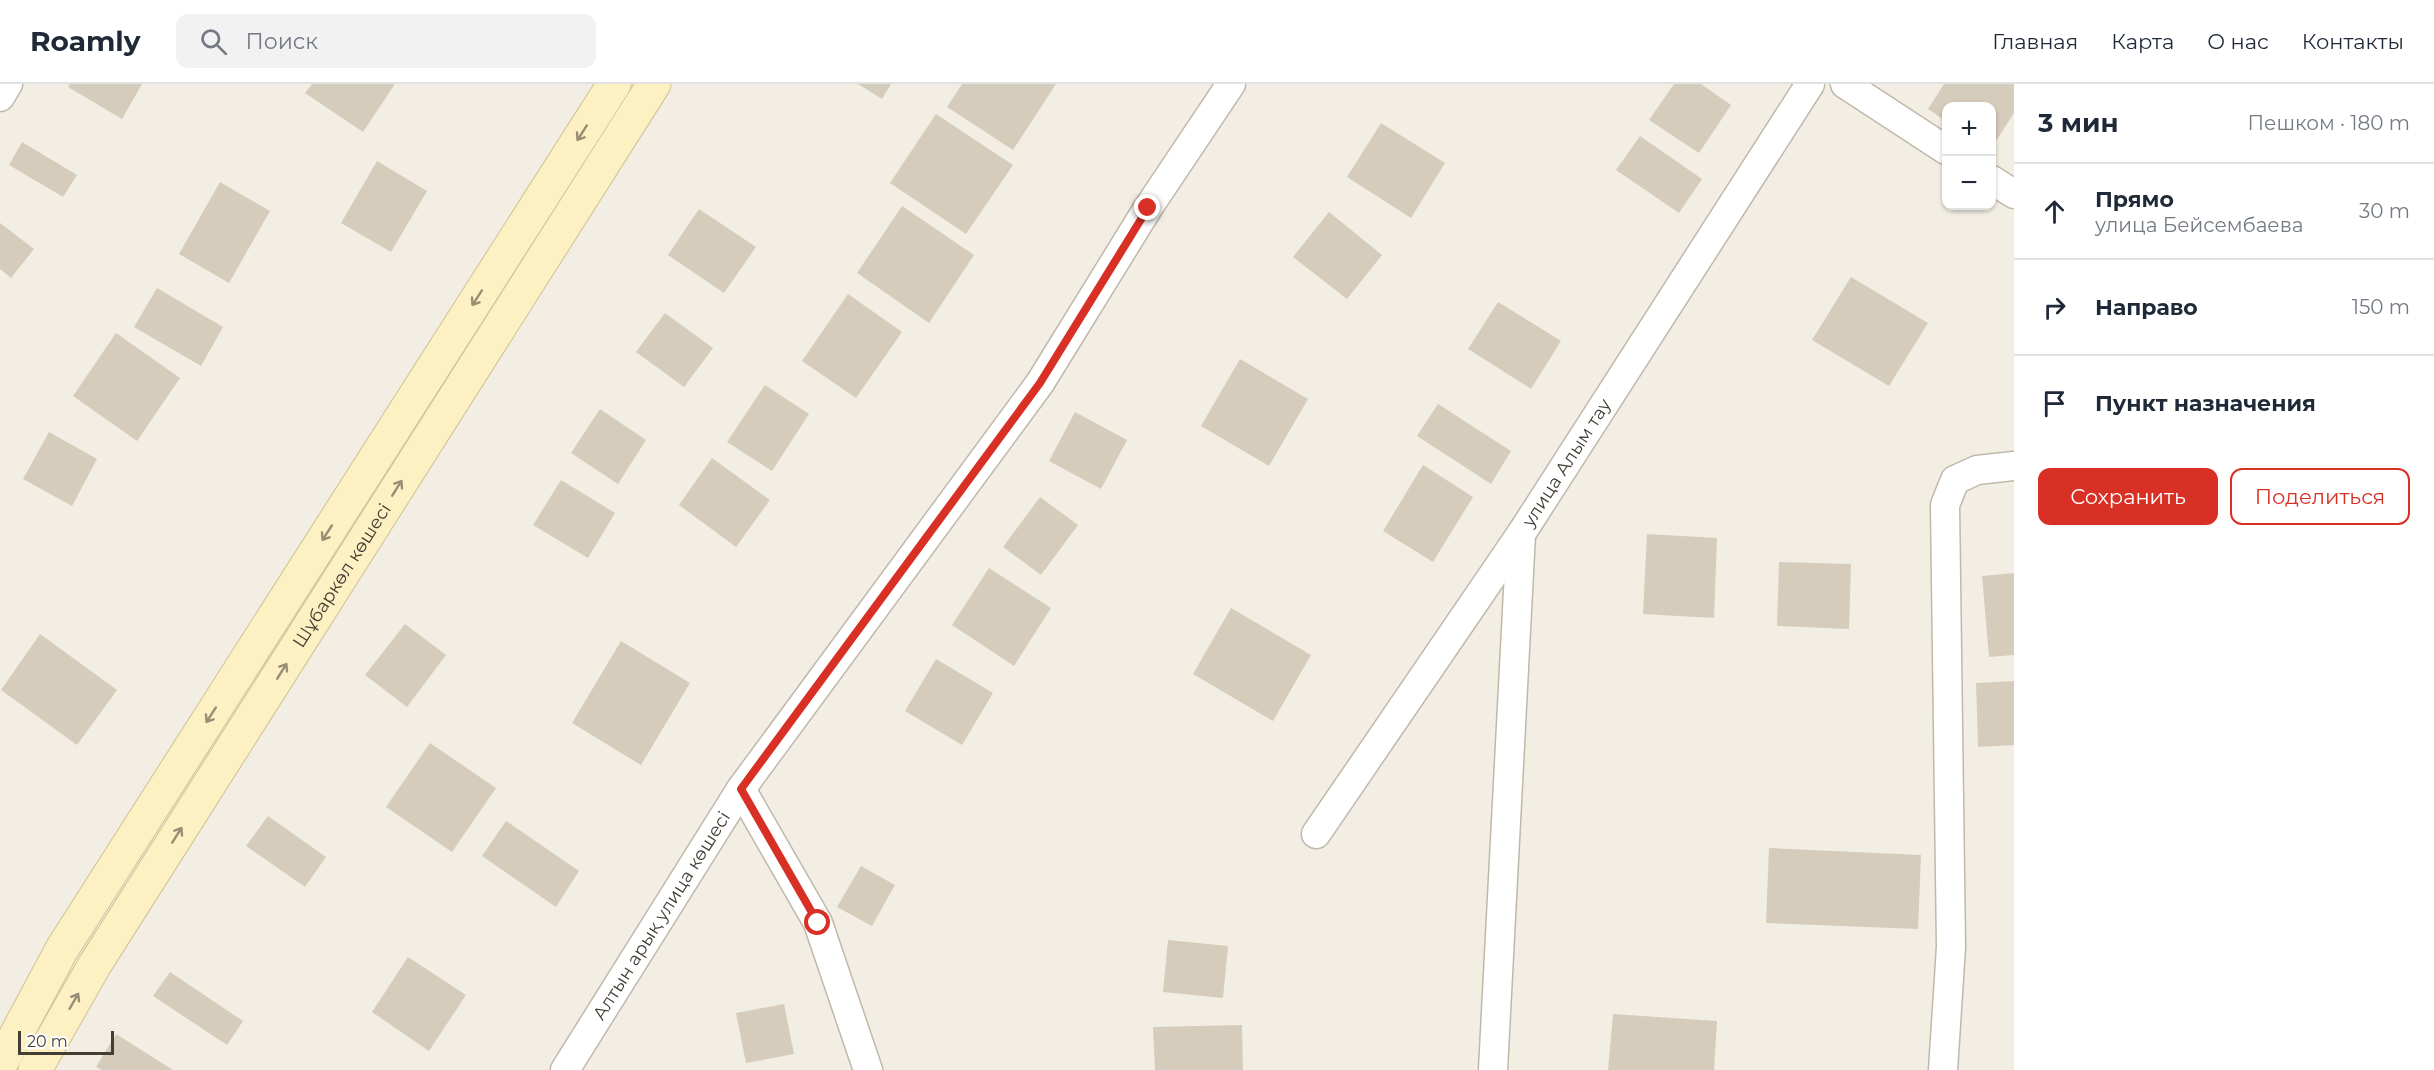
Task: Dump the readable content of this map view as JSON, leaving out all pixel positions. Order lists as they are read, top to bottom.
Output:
{
  "streets": {
    "street": ["улица Алым тау", "Шұбаркөл көшесі", "Алтын арық улица көшесі"]
  },
  "scale_bar": "20 m",
  "page": {
    "header": "Roamly",
    "search": "Поиск",
    "nav": [
      "Главная",
      "Карта",
      "О нас",
      "Контакты"
    ],
    "heading": ["3 мин", "Пешком · 180 m"],
    "map_buttons": ["+", "−"],
    "list": [
      ["Прямо", "улица Бейсембаева", "30 m"],
      ["Направо", "150 m"],
      "Пункт назначения"
    ],
    "buttons": ["Сохранить", "Поделиться"],
    "scale": "20 m"
  }
}
